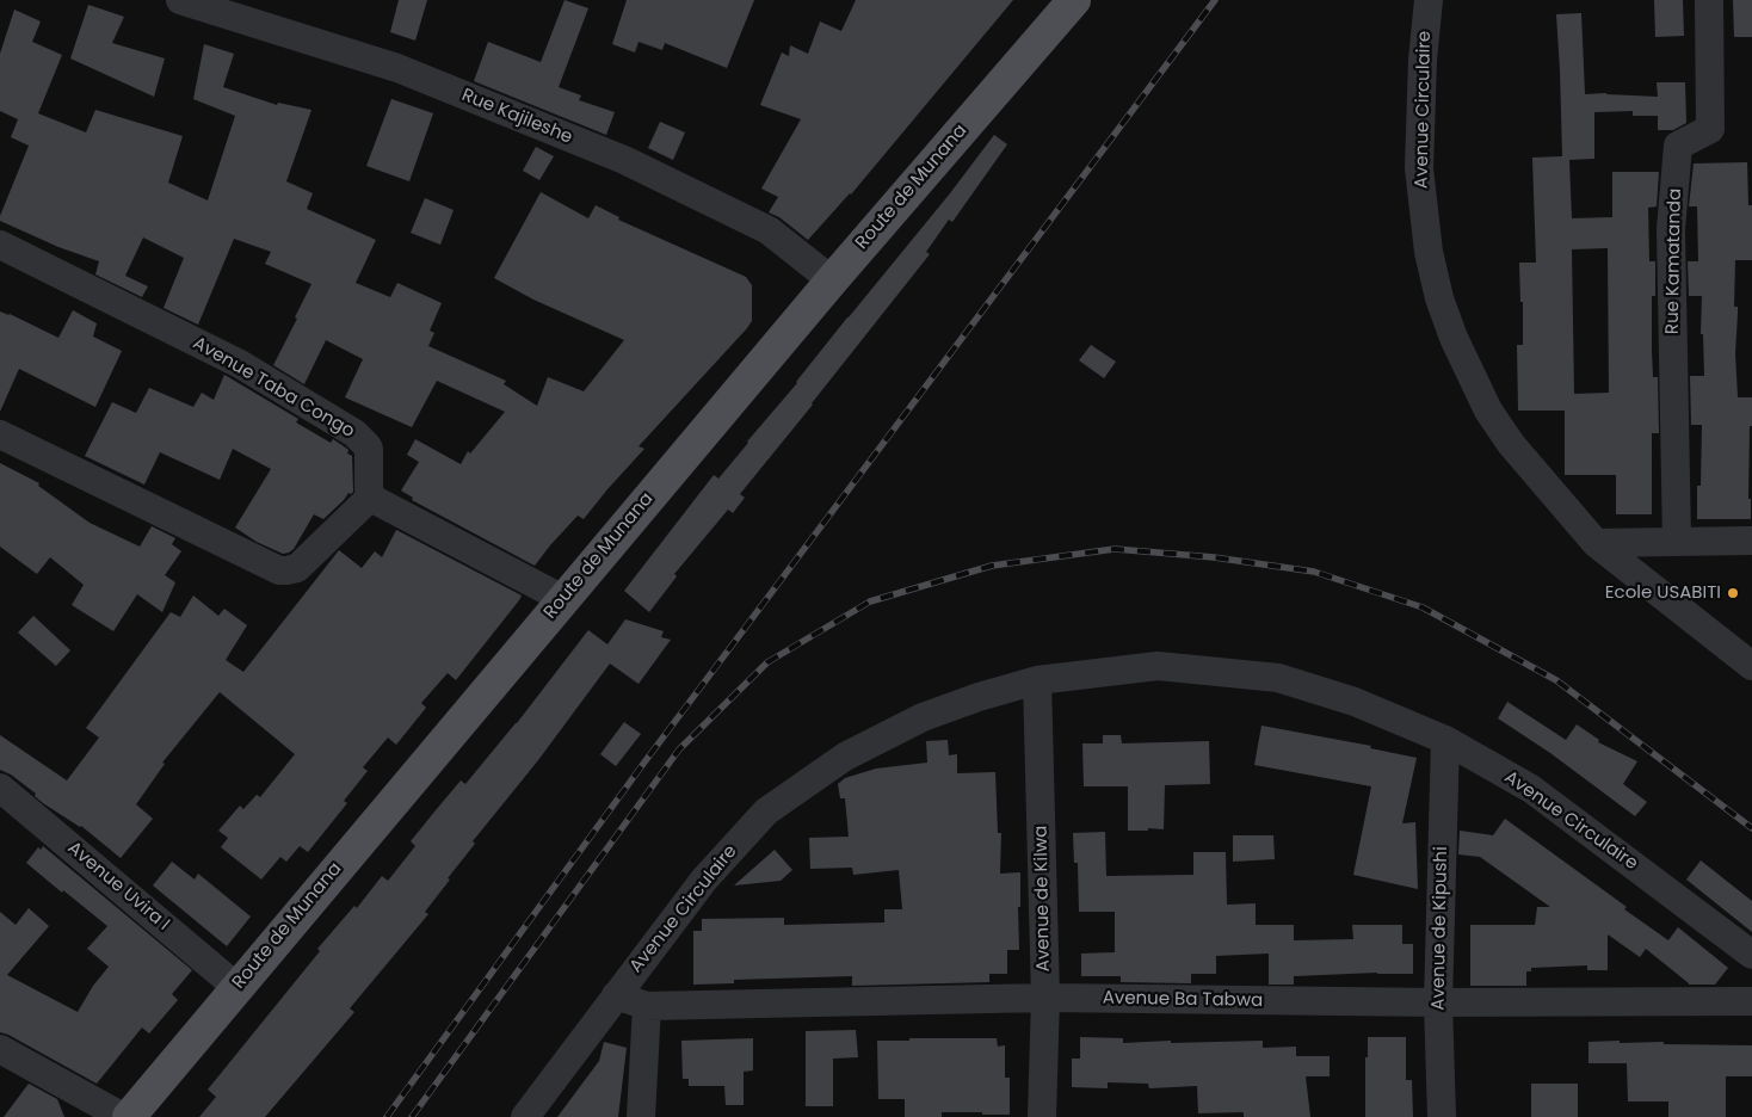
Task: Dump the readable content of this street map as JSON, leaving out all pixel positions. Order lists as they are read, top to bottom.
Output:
{
  "streets": {
    "main road": ["Route de Munana"],
    "street": [
      "Avenue Circulaire",
      "Rue Kajileshe",
      "Rue Kamatanda",
      "Avenue Taba Congo",
      "Avenue Uvira I",
      "Avenue de Kilwa",
      "Avenue de Kipushi",
      "Avenue Ba Tabwa"
    ]
  },
  "crossings": [
    ["Avenue Circulaire", "Avenue de Kilwa"],
    ["Avenue Circulaire", "Avenue de Kipushi"],
    ["Avenue Circulaire", "Avenue Ba Tabwa"],
    ["Rue Kajileshe", "Route de Munana"],
    ["Route de Munana", "Avenue Uvira I"],
    ["Avenue de Kilwa", "Avenue Ba Tabwa"],
    ["Avenue de Kipushi", "Avenue Ba Tabwa"]
  ],
  "places": ["Ecole USABITI"]
}
